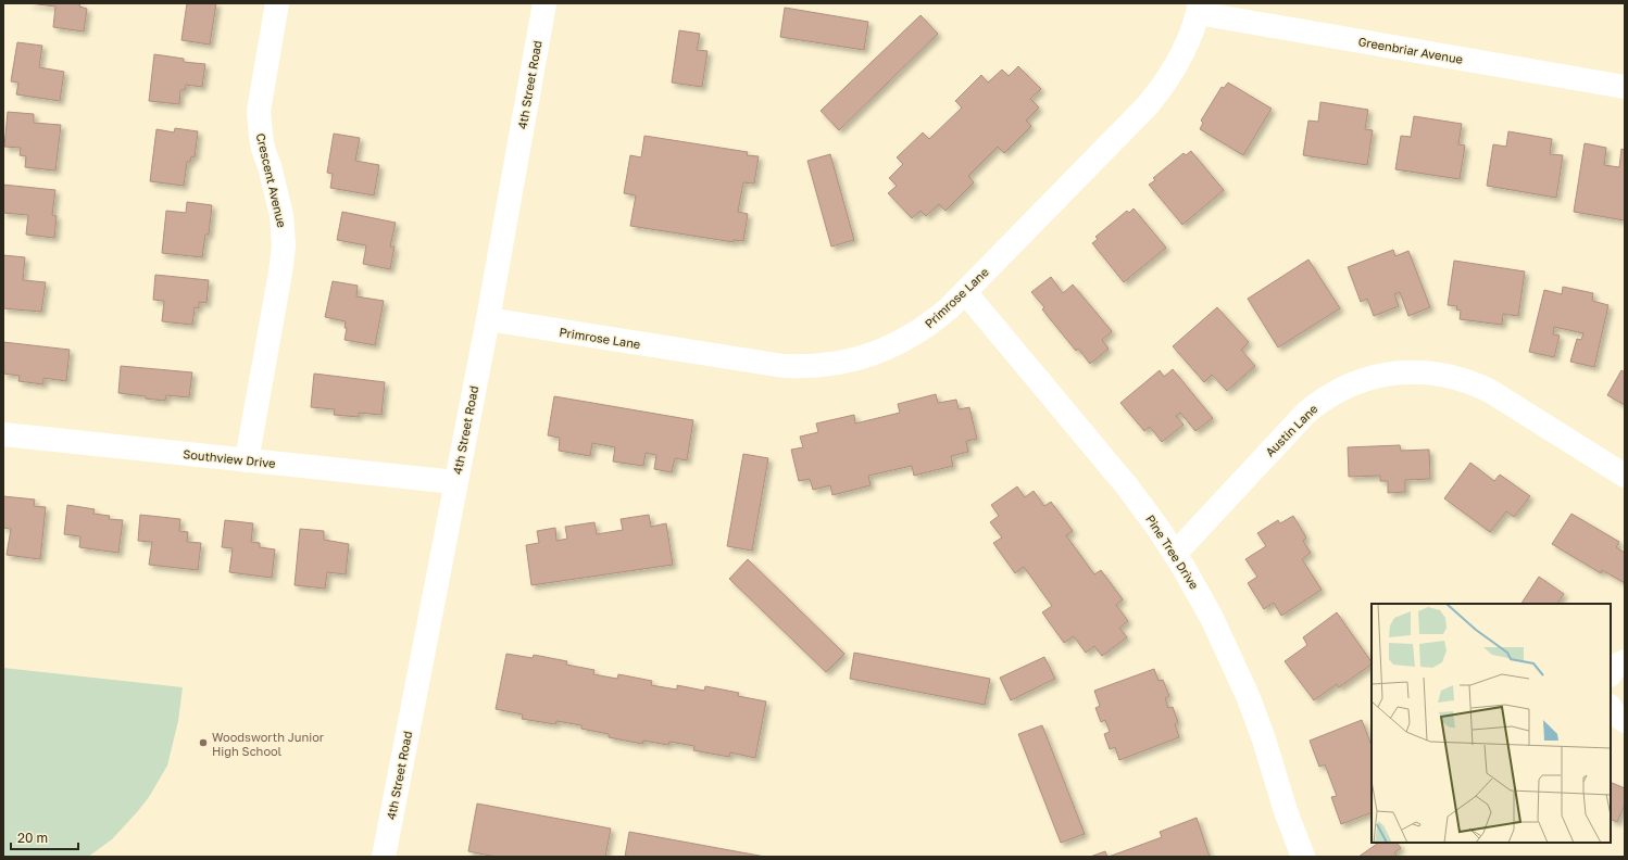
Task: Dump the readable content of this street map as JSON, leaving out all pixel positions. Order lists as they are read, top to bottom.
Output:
{
  "streets": {
    "street": [
      "Greenbriar Avenue",
      "4th Street Road",
      "Crescent Avenue",
      "Primrose Lane",
      "Austin Lane",
      "Southview Drive",
      "Pine Tree Drive"
    ]
  },
  "crossings": [
    ["Greenbriar Avenue", "Primrose Lane"],
    ["4th Street Road", "Primrose Lane"],
    ["4th Street Road", "Southview Drive"],
    ["Crescent Avenue", "Southview Drive"],
    ["Primrose Lane", "Pine Tree Drive"],
    ["Austin Lane", "Pine Tree Drive"]
  ],
  "places": ["Woodsworth Junior High School"],
  "scale_bar": "20 m"
}
